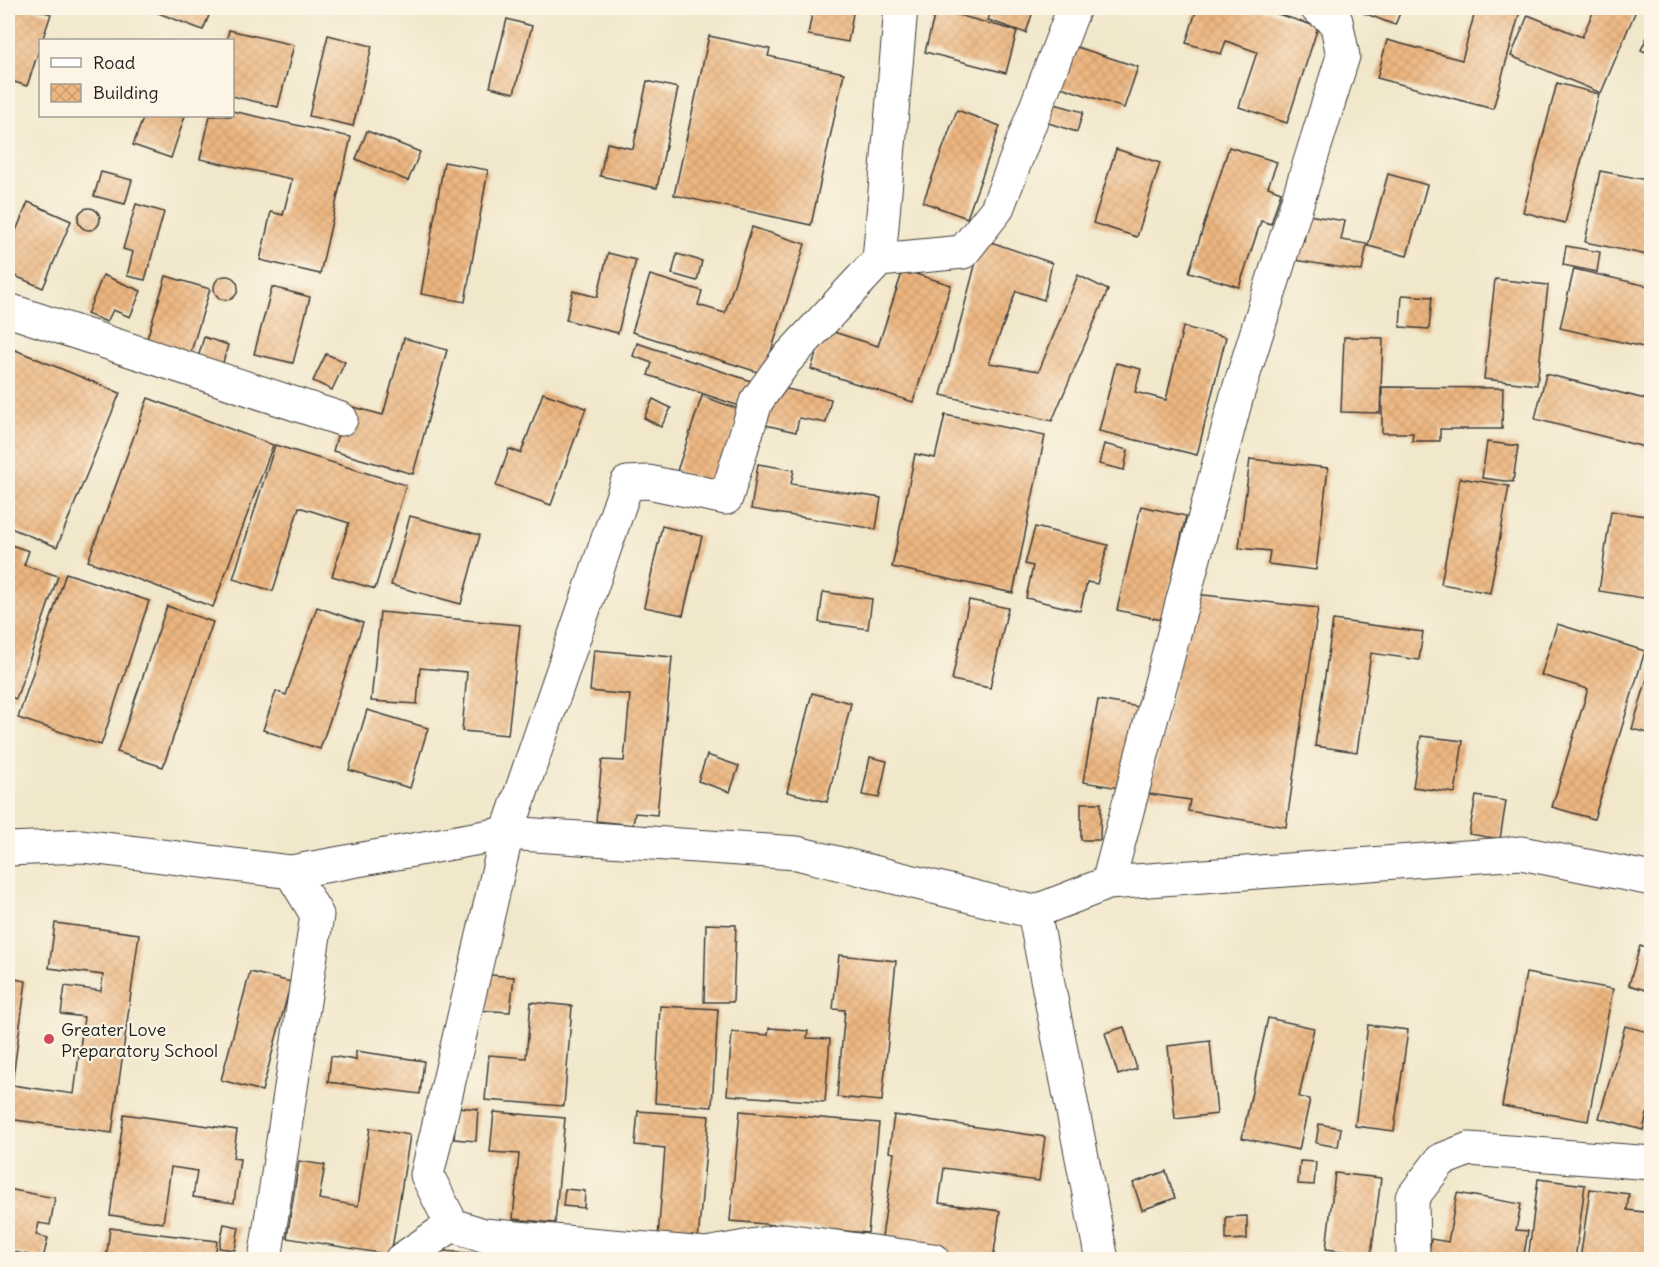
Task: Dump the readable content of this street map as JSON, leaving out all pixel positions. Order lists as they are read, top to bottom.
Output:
{
  "places": ["Greater Love Preparatory School"],
  "legend": ["Road", "Building"]
}
